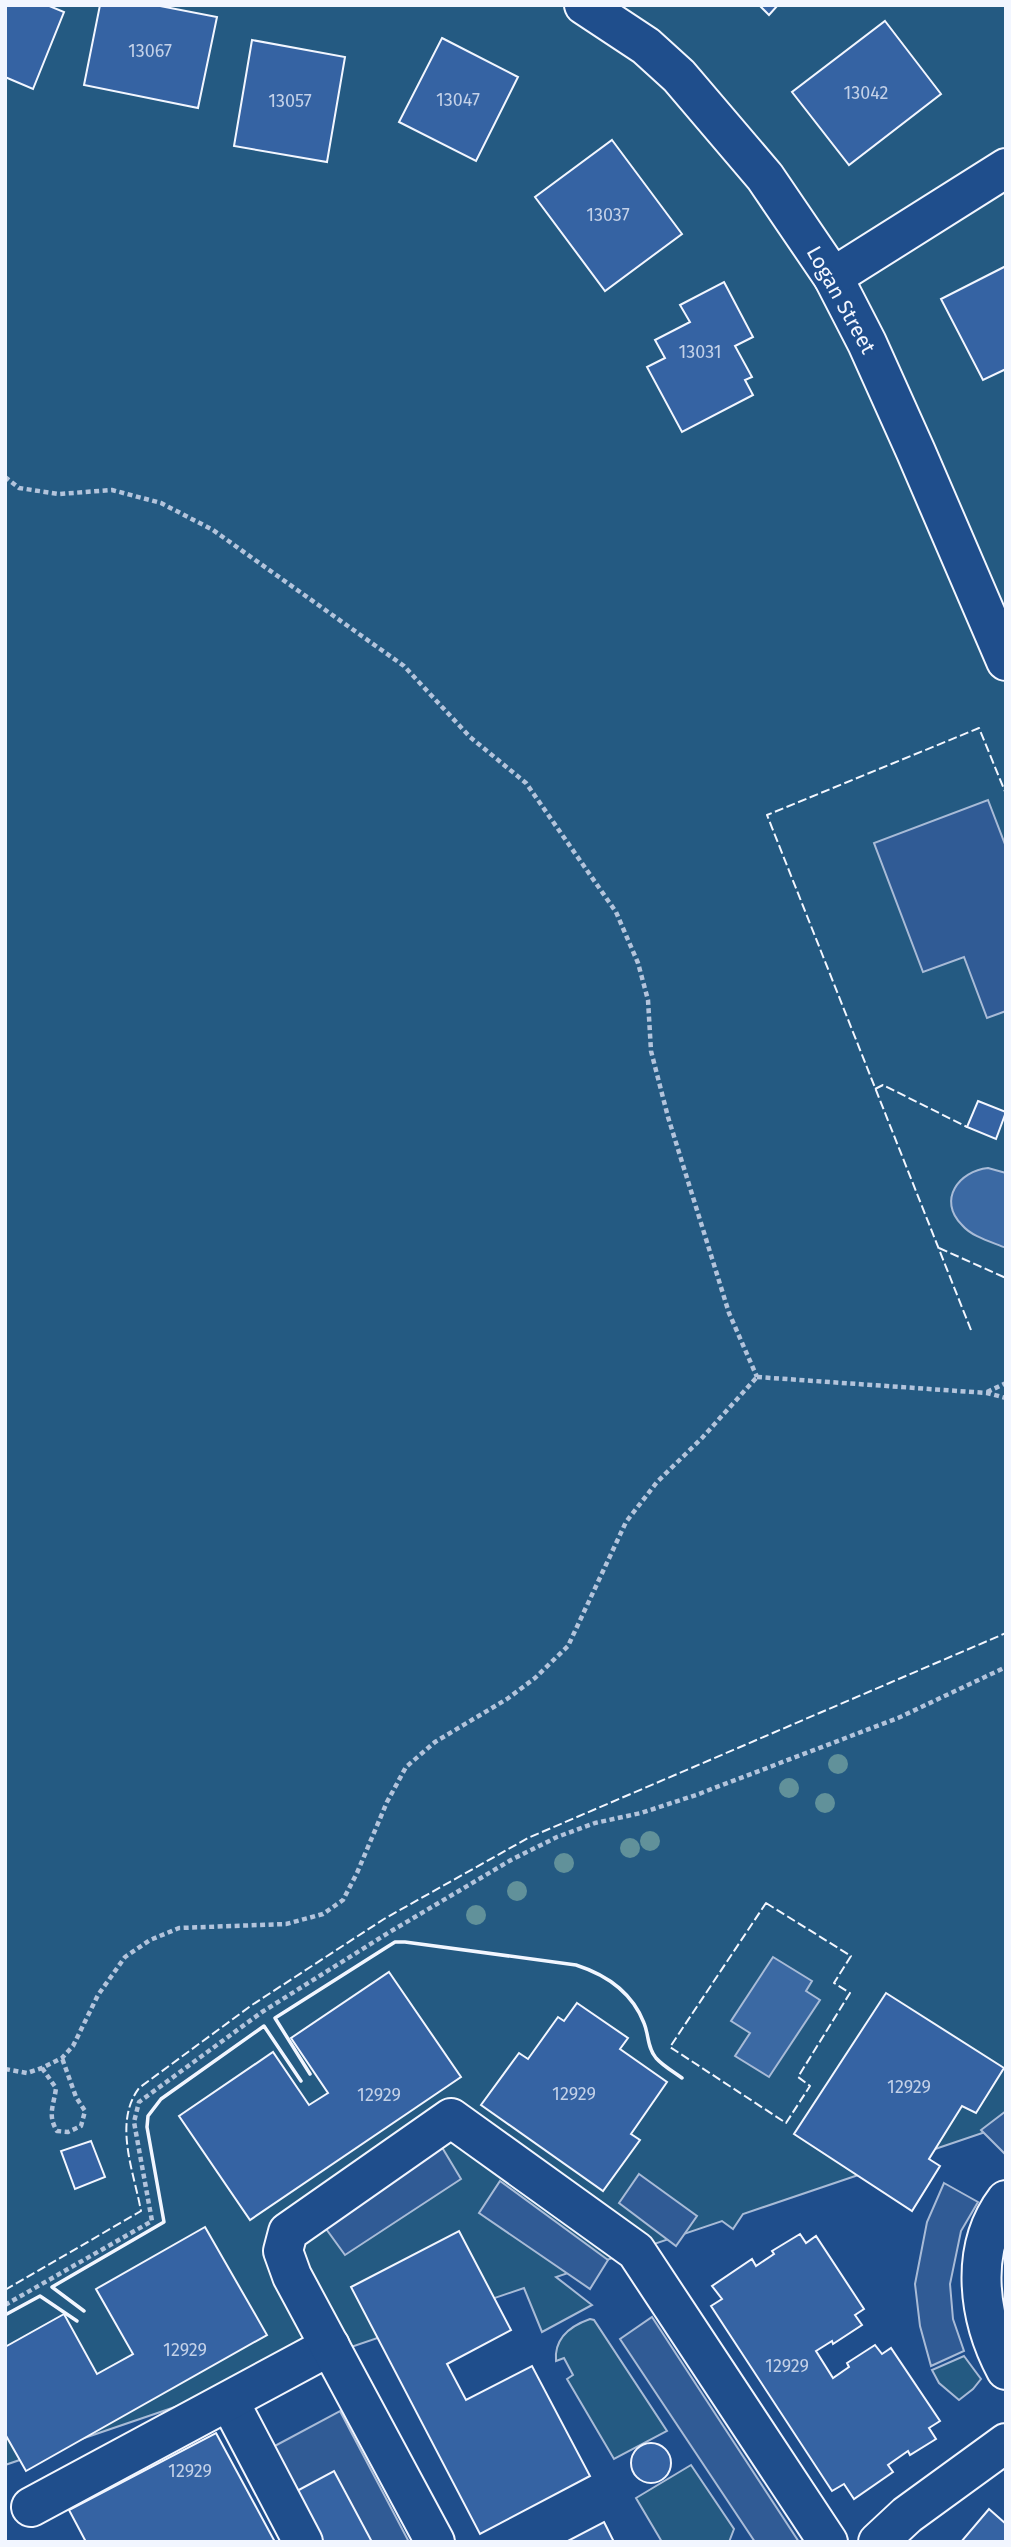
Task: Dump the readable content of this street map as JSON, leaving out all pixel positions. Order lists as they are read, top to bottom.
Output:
{
  "streets": {
    "street": ["Logan Street"]
  },
  "house_numbers": [
    "13067",
    "13042",
    "13047",
    "13057",
    "13037",
    "13031",
    "12929",
    "12929",
    "12929",
    "12929",
    "12929",
    "12929"
  ]
}
